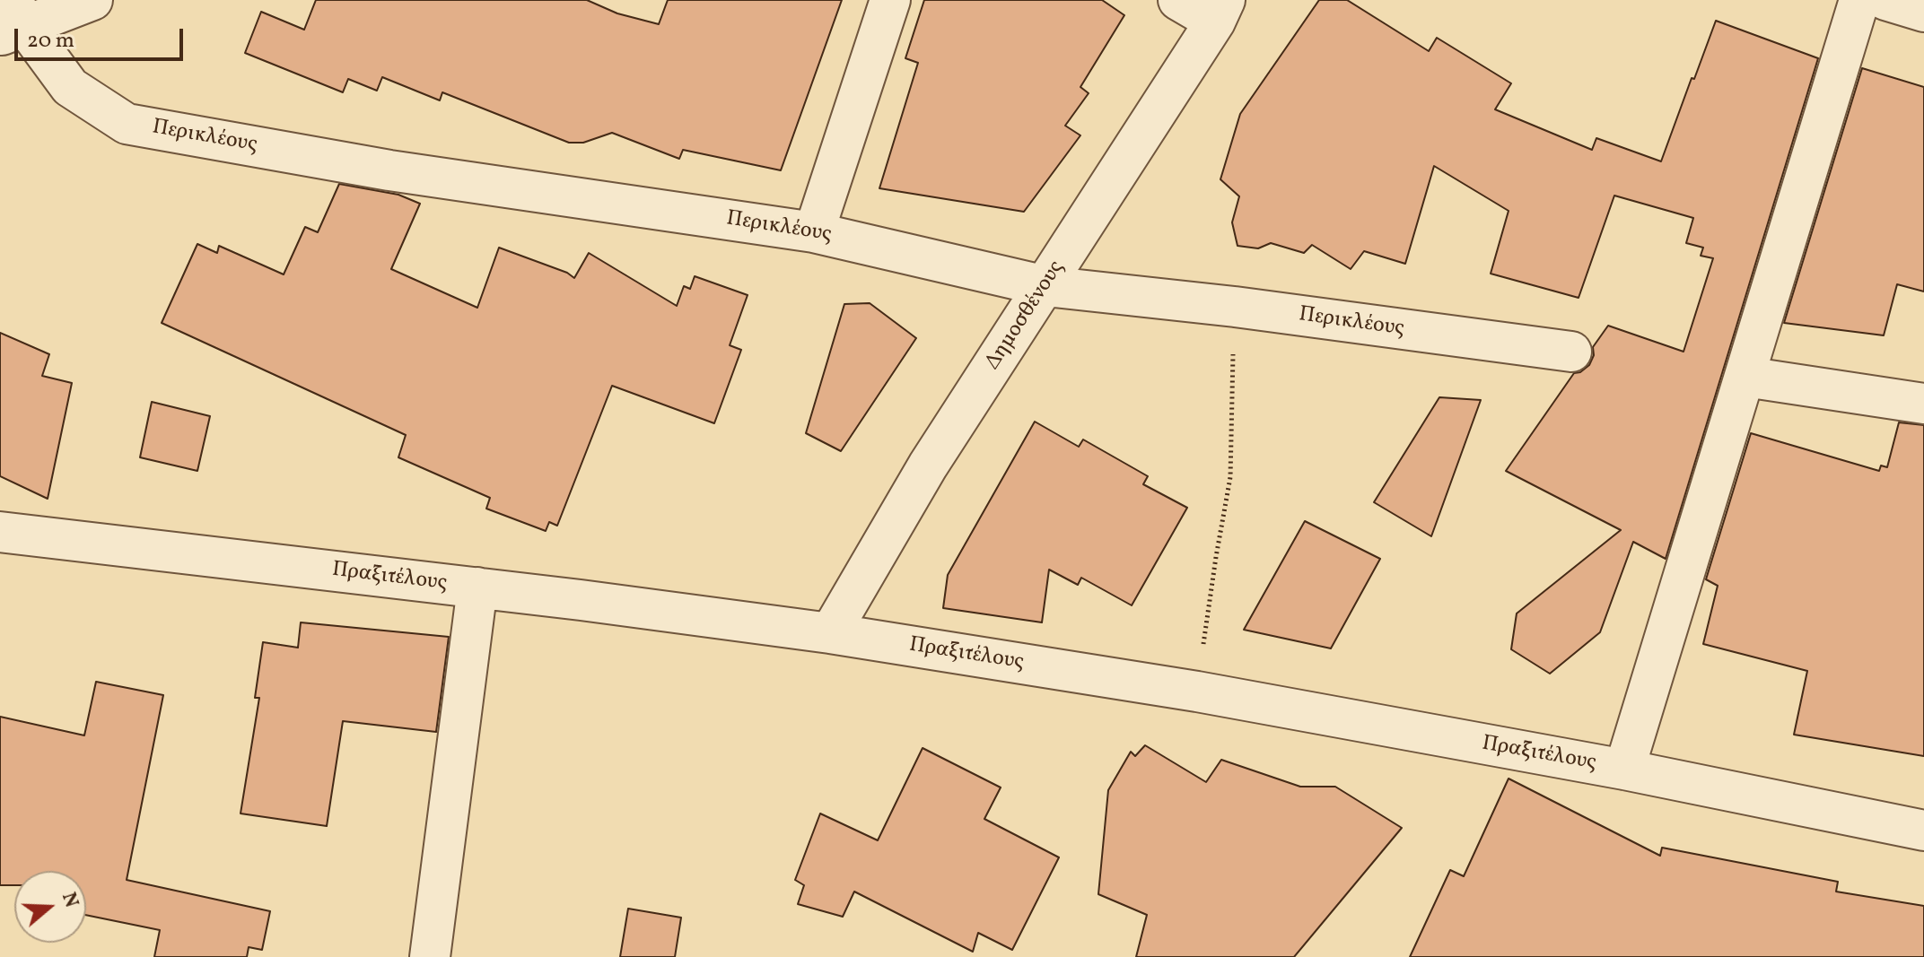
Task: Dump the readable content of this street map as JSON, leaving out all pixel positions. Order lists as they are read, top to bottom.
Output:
{
  "streets": {
    "street": ["Περικλέους", "Δημοσθένους", "Πραξιτέλους"]
  },
  "crossings": [
    ["Περικλέους", "Δημοσθένους"],
    ["Δημοσθένους", "Πραξιτέλους"]
  ],
  "scale_bar": "20 m",
  "north": "right"
}
